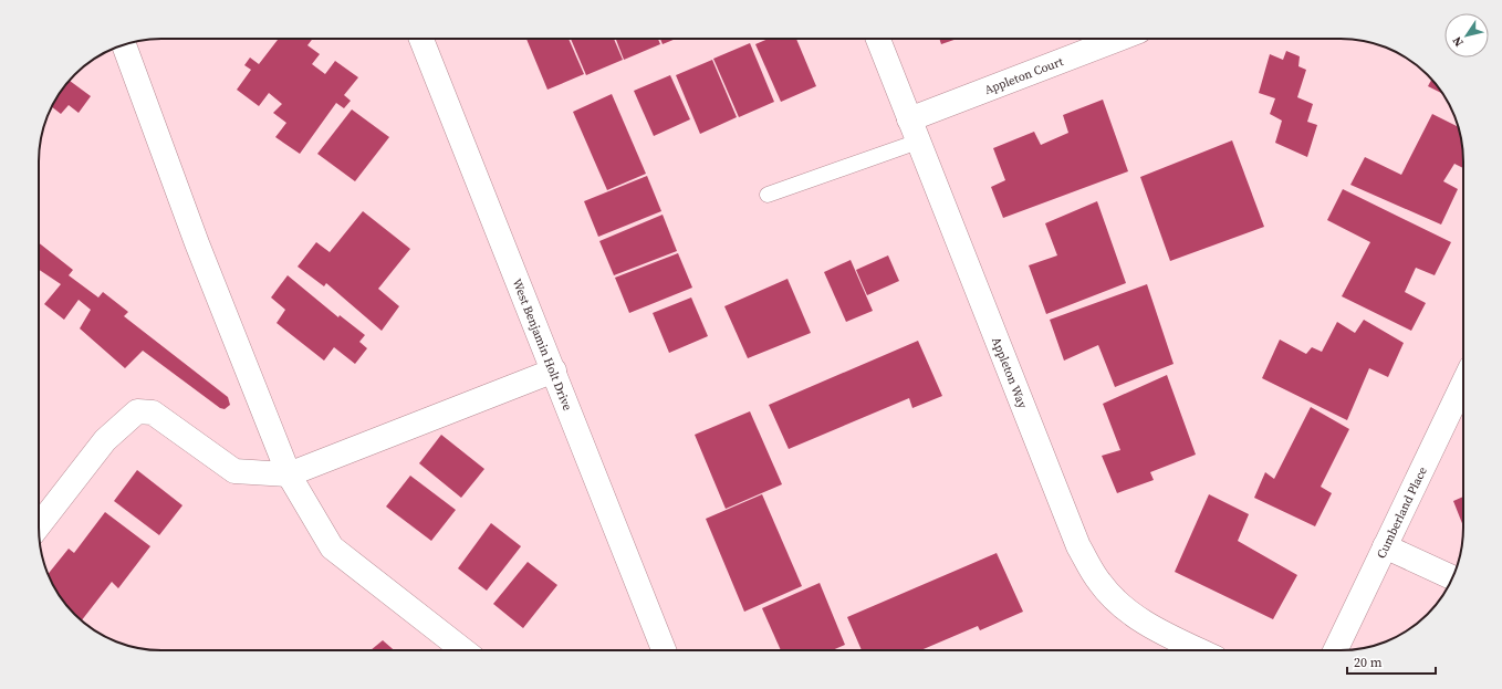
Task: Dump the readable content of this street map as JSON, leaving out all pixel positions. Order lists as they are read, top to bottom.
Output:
{
  "streets": {
    "street": [
      "Appleton Court",
      "West Benjamin Holt Drive",
      "Appleton Way",
      "Cumberland Place"
    ]
  },
  "crossings": [
    ["Appleton Court", "Appleton Way"]
  ],
  "scale_bar": "20 m",
  "north": "bottom left"
}
